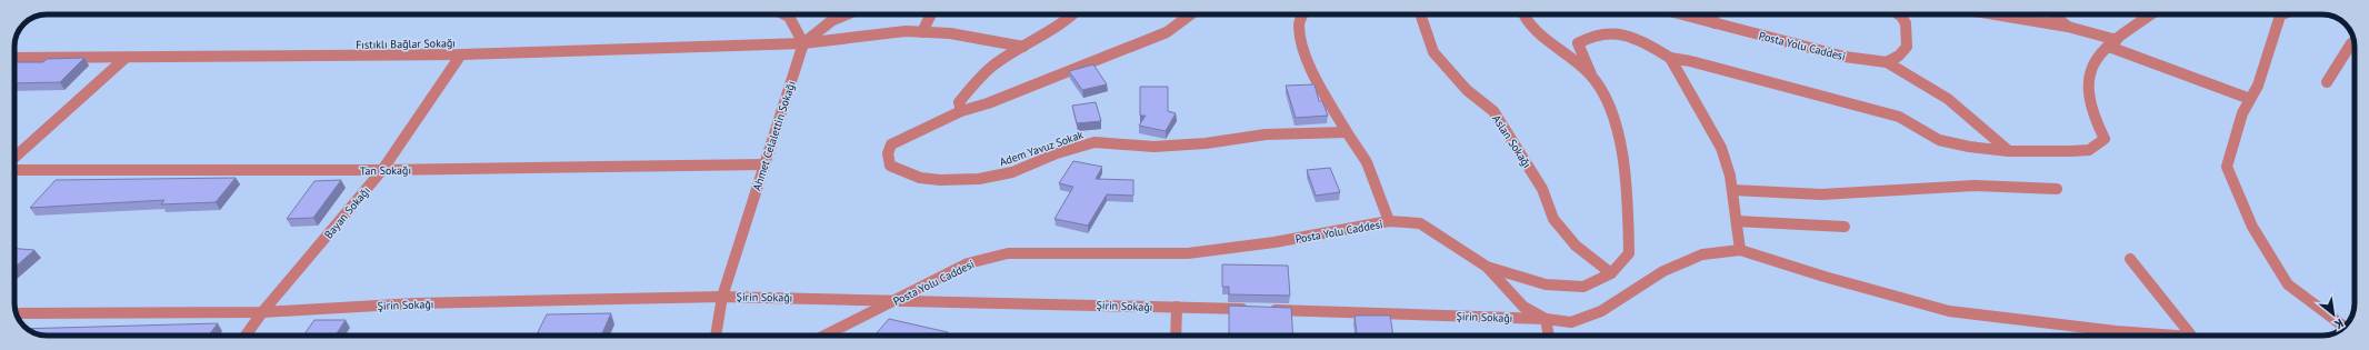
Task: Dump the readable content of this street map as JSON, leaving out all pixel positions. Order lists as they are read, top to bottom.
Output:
{
  "streets": {
    "street": [
      "Fıstıklı Bağlar Sokağı",
      "Posta Yolu Caddesi",
      "Ahmet Celalettin Sokağı",
      "Aslan Sokağı",
      "Adem Yavuz Sokak",
      "Tan Sokağı",
      "Bayan Sokağı",
      "Şirin Sokağı"
    ]
  },
  "crossings": [
    ["Fıstıklı Bağlar Sokağı", "Ahmet Celalettin Sokağı"],
    ["Fıstıklı Bağlar Sokağı", "Bayan Sokağı"],
    ["Posta Yolu Caddesi", "Aslan Sokağı"],
    ["Posta Yolu Caddesi", "Şirin Sokağı"],
    ["Ahmet Celalettin Sokağı", "Tan Sokağı"],
    ["Ahmet Celalettin Sokağı", "Şirin Sokağı"],
    ["Tan Sokağı", "Bayan Sokağı"],
    ["Bayan Sokağı", "Şirin Sokağı"]
  ],
  "north": "bottom right"
}
